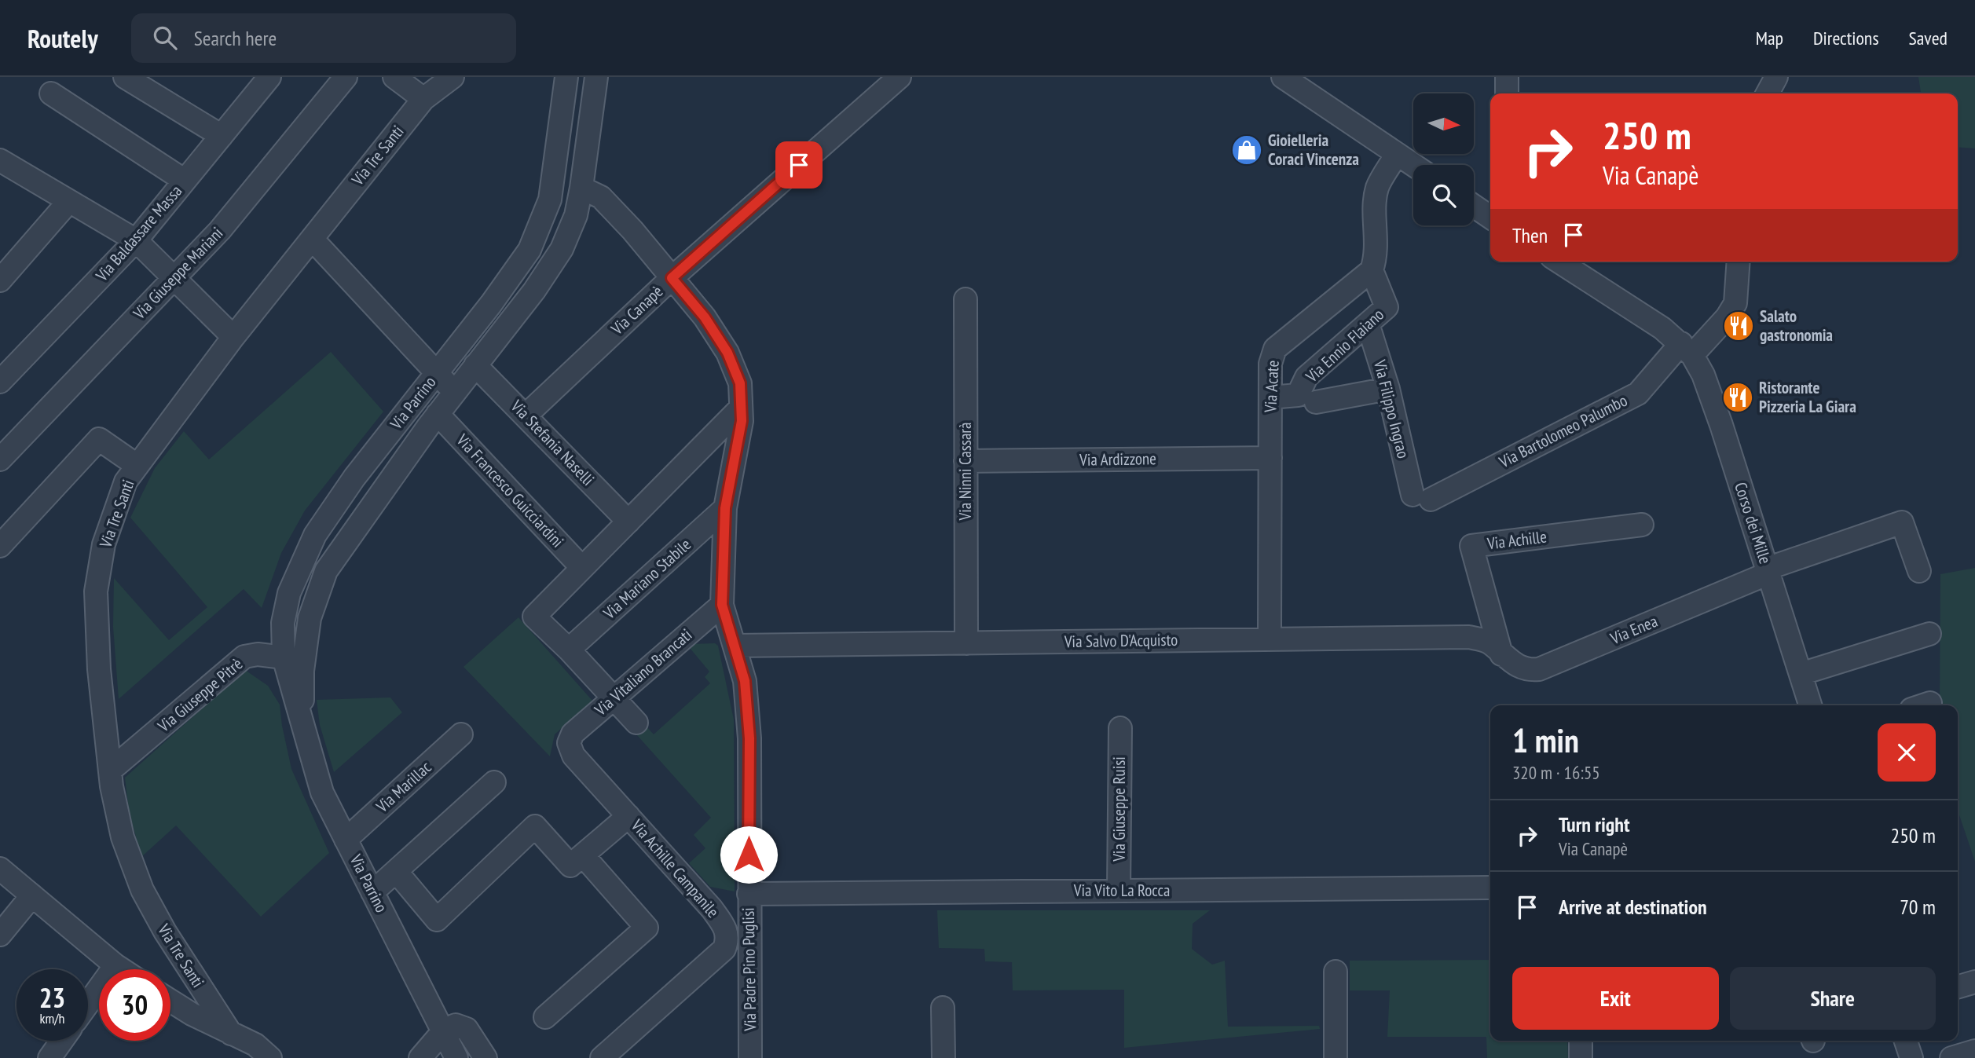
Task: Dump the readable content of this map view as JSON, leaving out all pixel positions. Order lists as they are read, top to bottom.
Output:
{
  "streets": {
    "street": [
      "Via Tre Santi",
      "Via Baldassare Massa",
      "Via Giuseppe Mariani",
      "Via Canapè",
      "Via Ennio Flaiano",
      "Via Acate",
      "Via Parrino",
      "Via Filippo Ingrao",
      "Via Bartolomeo Palumbo",
      "Via Stefania Naselli",
      "Via Ardizzone",
      "Via Ninni Cassarà",
      "Via Francesco Guicciardini",
      "Corso dei Mille",
      "Via Achille",
      "Via Mariano Stabile",
      "Via Enea",
      "Via Salvo D'Acquisto",
      "Via Vitaliano Brancati",
      "Via Giuseppe Pitrè",
      "Via Marillac",
      "Via Giuseppe Ruisi",
      "Via Achille Campanile",
      "Via Vito La Rocca",
      "Via Padre Pino Puglisi"
    ]
  },
  "crossings": [
    ["Via Tre Santi", "Via Giuseppe Pitrè"],
    ["Via Canapè", "Via Stefania Naselli"],
    ["Via Canapè", "Via Padre Pino Puglisi"],
    ["Via Ennio Flaiano", "Via Acate"],
    ["Via Ennio Flaiano", "Via Filippo Ingrao"],
    ["Via Acate", "Via Ardizzone"],
    ["Via Acate", "Via Salvo D'Acquisto"],
    ["Via Parrino", "Via Stefania Naselli"],
    ["Via Parrino", "Via Francesco Guicciardini"],
    ["Via Parrino", "Via Giuseppe Pitrè"],
    ["Via Parrino", "Via Marillac"],
    ["Via Parrino", "Via Padre Pino Puglisi"],
    ["Via Filippo Ingrao", "Via Bartolomeo Palumbo"],
    ["Via Bartolomeo Palumbo", "Corso dei Mille"],
    ["Via Ardizzone", "Via Ninni Cassarà"],
    ["Via Ninni Cassarà", "Via Salvo D'Acquisto"],
    ["Corso dei Mille", "Via Enea"],
    ["Via Achille", "Via Enea"],
    ["Via Achille", "Via Salvo D'Acquisto"],
    ["Via Mariano Stabile", "Via Padre Pino Puglisi"],
    ["Via Enea", "Via Salvo D'Acquisto"],
    ["Via Salvo D'Acquisto", "Via Padre Pino Puglisi"],
    ["Via Vitaliano Brancati", "Via Achille Campanile"],
    ["Via Vitaliano Brancati", "Via Padre Pino Puglisi"],
    ["Via Giuseppe Ruisi", "Via Vito La Rocca"],
    ["Via Vito La Rocca", "Via Padre Pino Puglisi"]
  ],
  "places": {
    "shop": ["Gioielleria Coraci Vincenza"],
    "restaurant": ["Salato gastronomia", "Ristorante Pizzeria La Giara"]
  },
  "north": "right",
  "page": {
    "header": "Routely",
    "search": "Search here",
    "nav": ["Map", "Directions", "Saved"],
    "turn": ["250 m", "Via Canapè"],
    "then": "Then",
    "heading": ["1 min", "320 m · 16:55"],
    "list": [
      {
        "name": "Turn right",
        "note": "Via Canapè",
        "value": "250 m"
      },
      {
        "name": "Arrive at destination",
        "value": "70 m"
      }
    ],
    "buttons": ["Exit", "Share"],
    "speed": "23 km/h",
    "limit": "30"
  }
}
